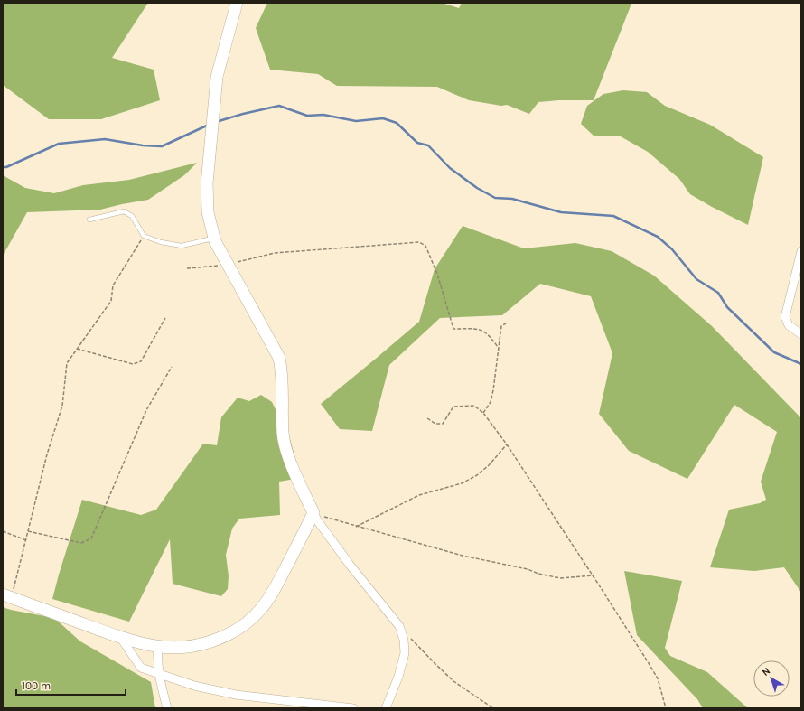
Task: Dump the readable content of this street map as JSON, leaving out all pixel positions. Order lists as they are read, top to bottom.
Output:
{
  "scale_bar": "100 m",
  "north": "top left"
}
